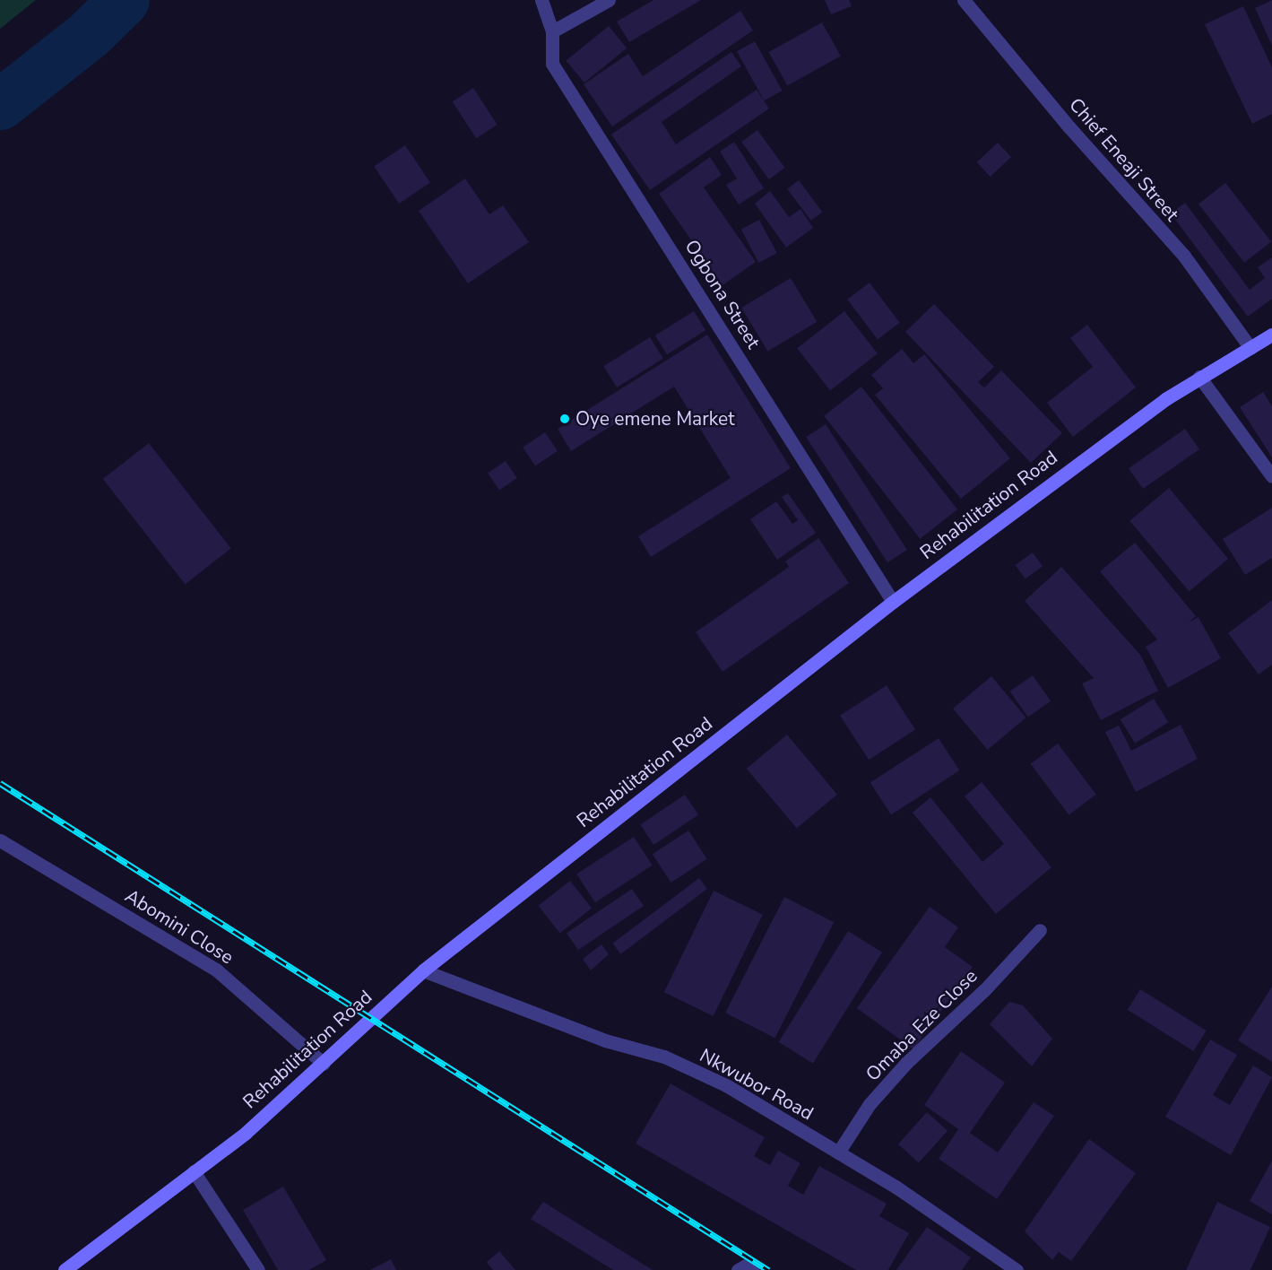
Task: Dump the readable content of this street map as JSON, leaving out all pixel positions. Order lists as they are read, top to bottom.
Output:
{
  "streets": {
    "main road": ["Rehabilitation Road"],
    "street": [
      "Chief Eneaji Street",
      "Ogbona Street",
      "Abomini Close",
      "Omaba Eze Close",
      "Nkwubor Road"
    ]
  },
  "crossings": [
    ["Chief Eneaji Street", "Rehabilitation Road"],
    ["Ogbona Street", "Rehabilitation Road"],
    ["Rehabilitation Road", "Abomini Close"],
    ["Rehabilitation Road", "Nkwubor Road"],
    ["Omaba Eze Close", "Nkwubor Road"]
  ],
  "places": ["Oye emene Market"]
}
